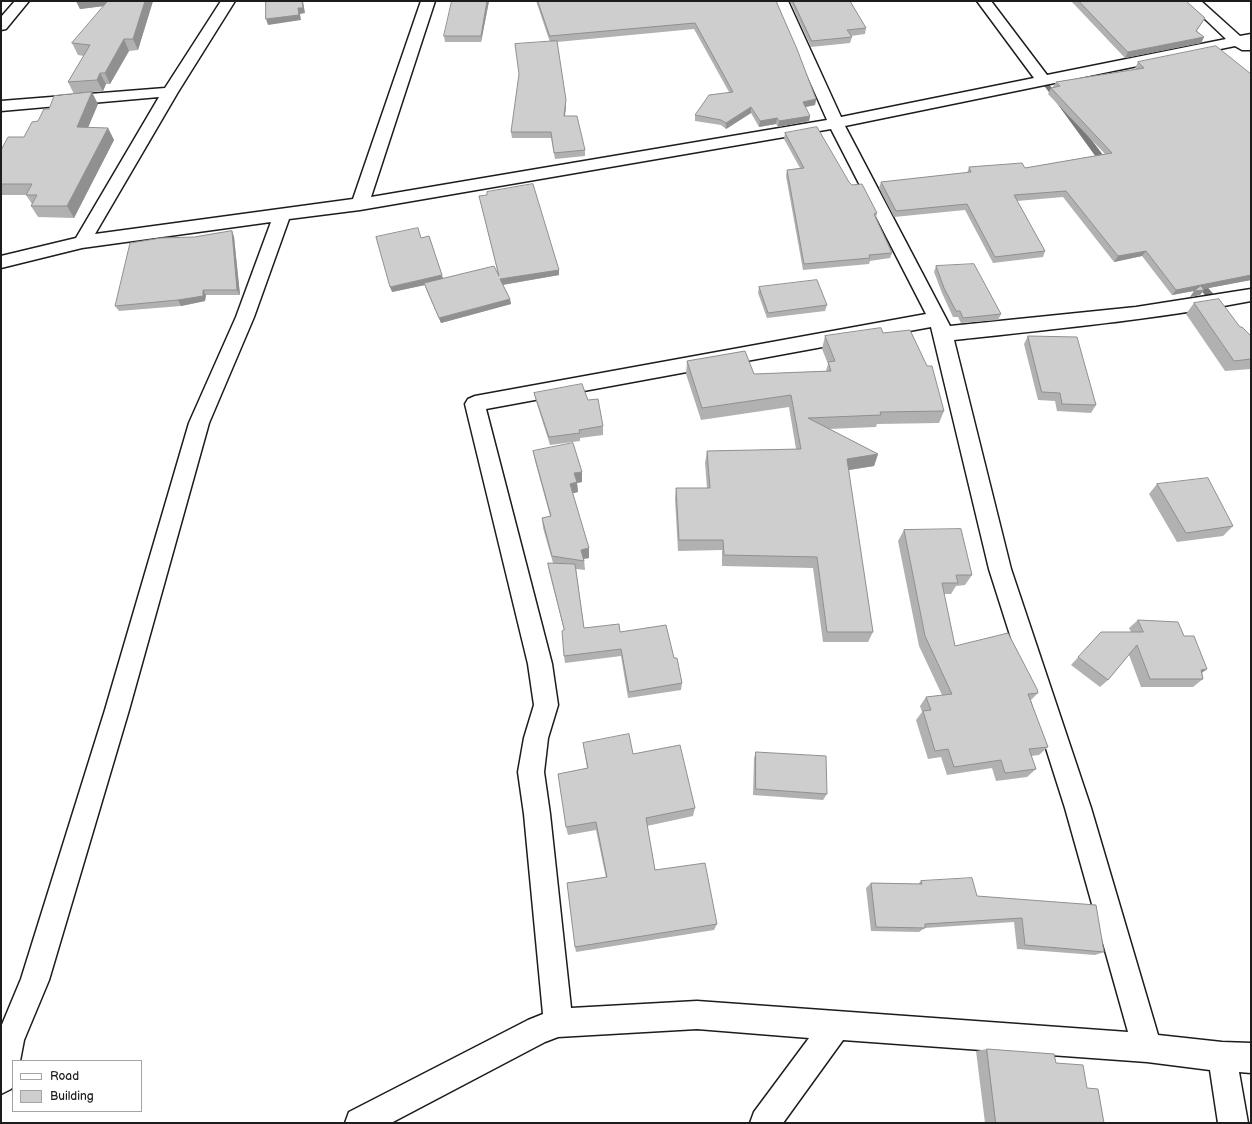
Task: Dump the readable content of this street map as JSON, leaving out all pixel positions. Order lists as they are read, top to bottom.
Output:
{
  "legend": ["Road", "Building"]
}
